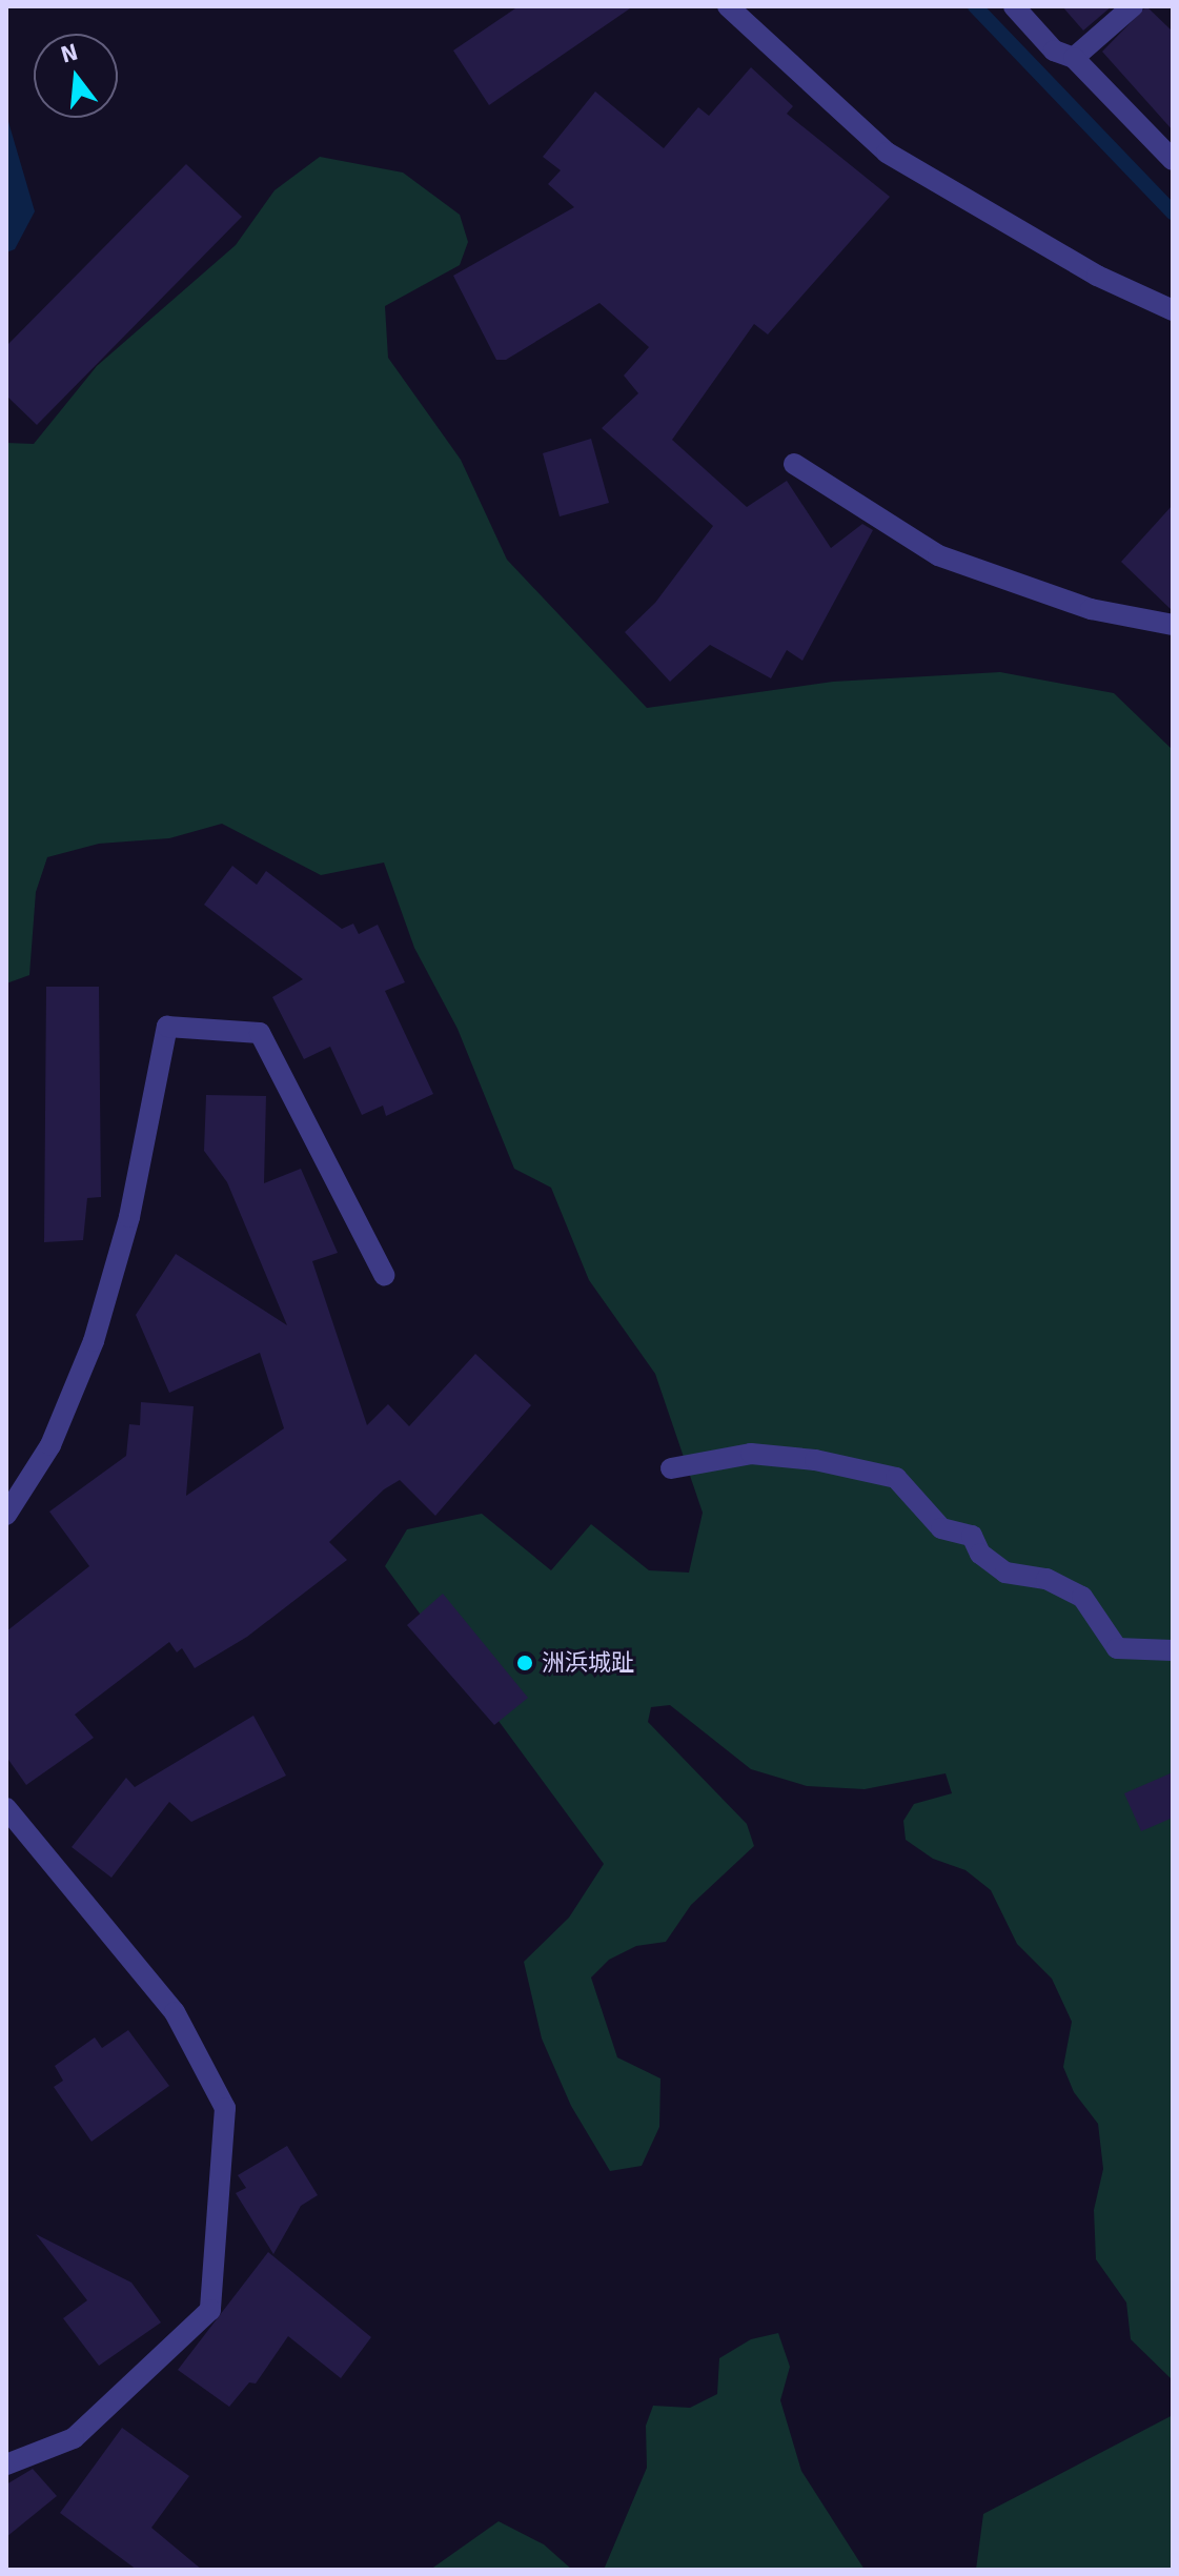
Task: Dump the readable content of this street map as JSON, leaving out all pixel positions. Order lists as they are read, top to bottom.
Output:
{
  "places": ["洲浜城趾"],
  "north": "top"
}
